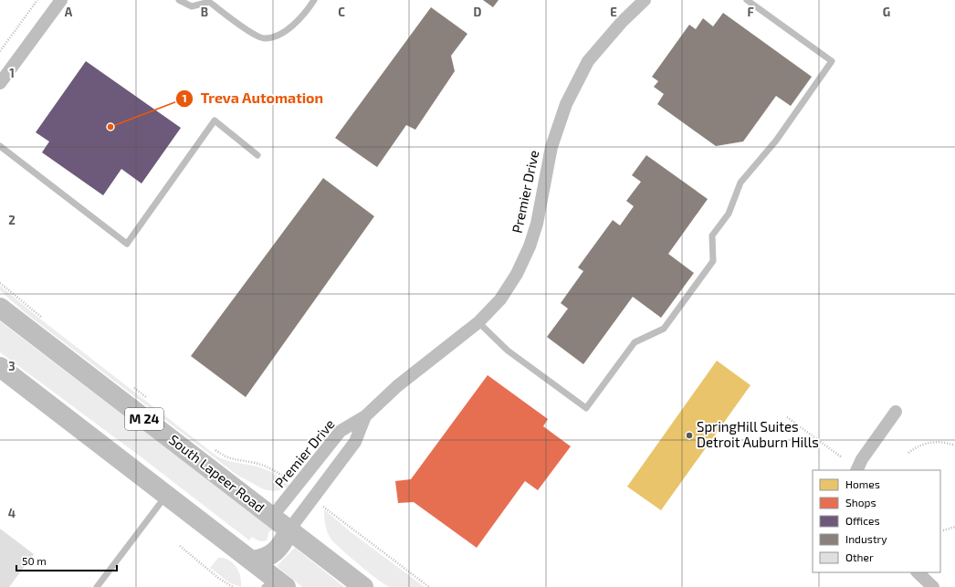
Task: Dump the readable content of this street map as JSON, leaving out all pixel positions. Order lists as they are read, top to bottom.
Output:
{
  "streets": {
    "main road": ["M 24", "South Lapeer Road"],
    "street": ["Premier Drive"]
  },
  "crossings": [
    ["Premier Drive", "South Lapeer Road"]
  ],
  "places": ["Treva Automation", "SpringHill Suites Detroit Auburn Hills"],
  "legend": [
    "Homes",
    "Shops",
    "Offices",
    "Industry",
    "Other"
  ],
  "scale_bar": "50 m",
  "grid": {
    "columns": [
      "A",
      "B",
      "C",
      "D",
      "E",
      "F",
      "G"
    ],
    "rows": [
      "1",
      "2",
      "3",
      "4"
    ]
  }
}
